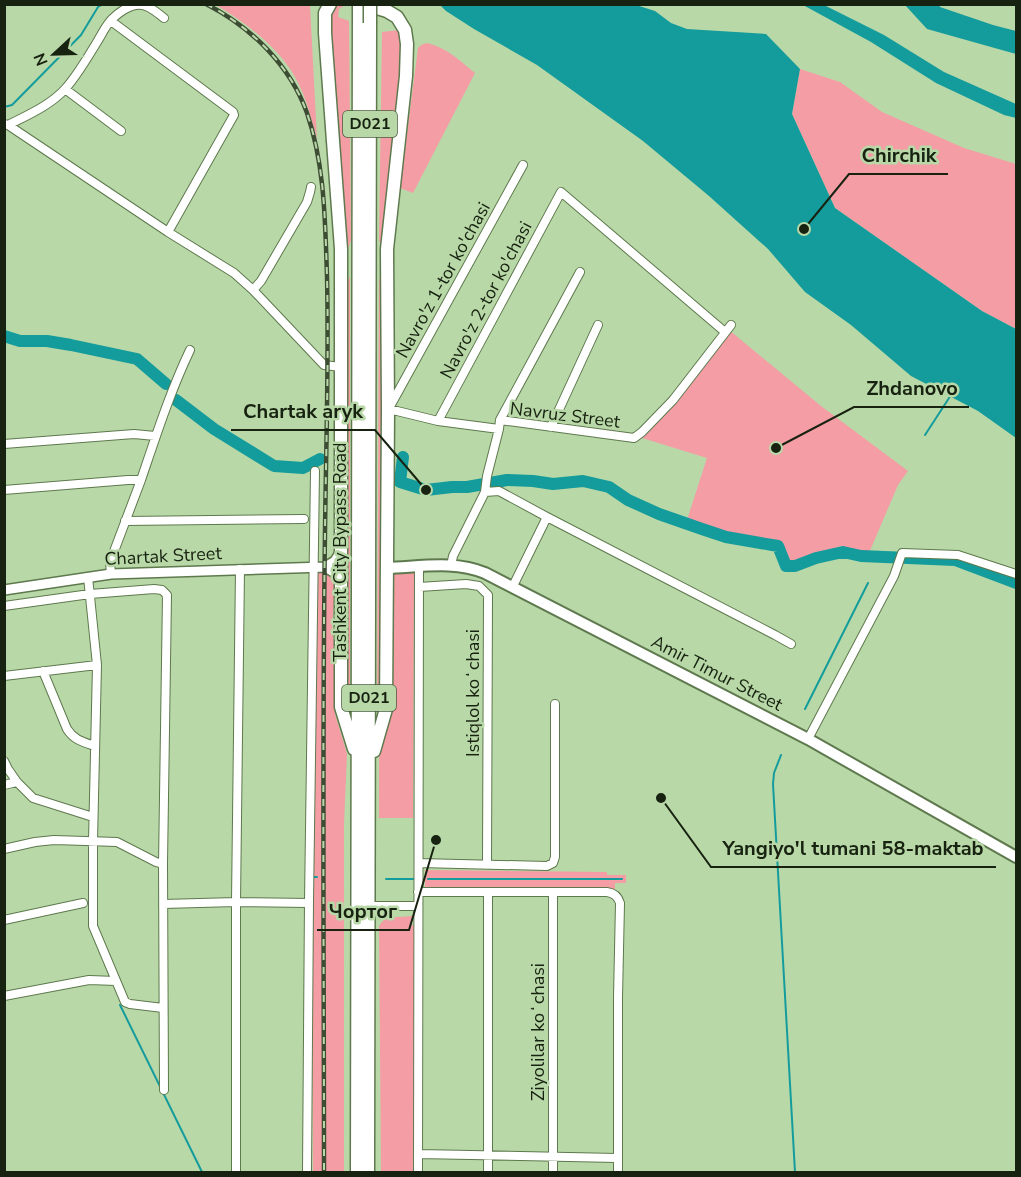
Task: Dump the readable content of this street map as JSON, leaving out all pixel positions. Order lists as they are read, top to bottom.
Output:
{
  "streets": {
    "highway": ["D021", "Tashkent City Bypass Road"],
    "main road": ["Amir Timur Street"],
    "street": [
      "Navro'z 1-tor ko'chasi",
      "Navro'z 2-tor ko'chasi",
      "Navruz Street",
      "Chartak Street",
      "Istiqlol koʻchasi",
      "Ziyolilar koʻchasi"
    ]
  },
  "crossings": [
    ["Navro'z 1-tor ko'chasi", "Navruz Street"],
    ["Navro'z 2-tor ko'chasi", "Navruz Street"]
  ],
  "places": [
    "Chirchik",
    "Zhdanovo",
    "Chartak aryk",
    "Yangiyo'l tumani 58-maktab",
    "Чортог"
  ],
  "north": "left"
}
